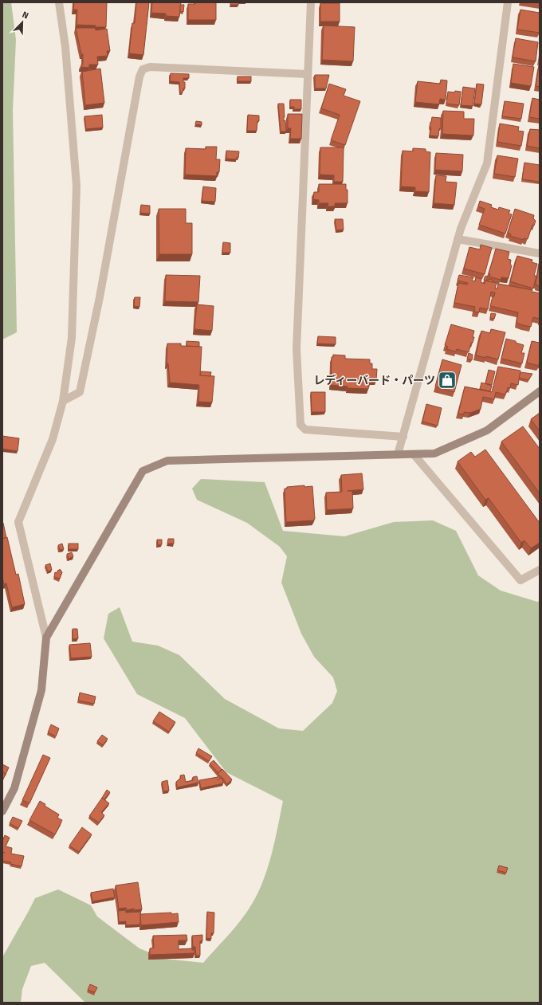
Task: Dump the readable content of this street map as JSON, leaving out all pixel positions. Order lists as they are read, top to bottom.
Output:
{
  "places": {
    "shop": ["レディーバード・パーツ"]
  },
  "north": "top right"
}
